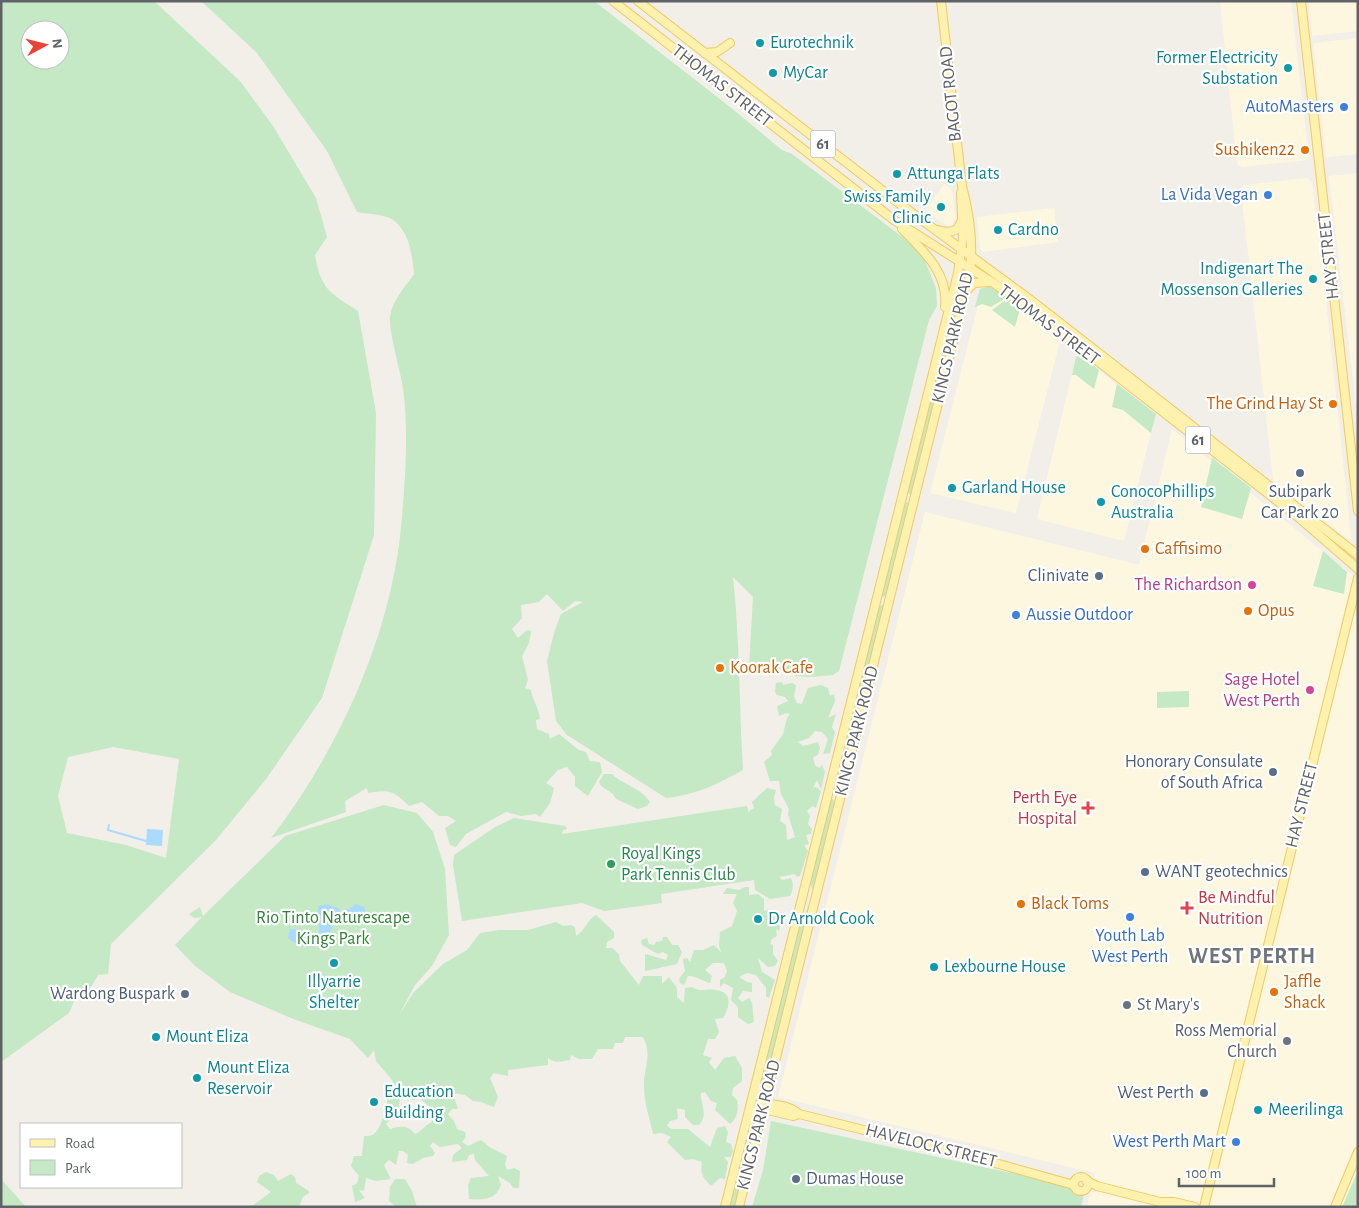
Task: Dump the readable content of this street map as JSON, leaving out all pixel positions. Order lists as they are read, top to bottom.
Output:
{
  "streets": {
    "main road": [
      "THOMAS STREET",
      "BAGOT ROAD",
      "61",
      "HAY STREET",
      "KINGS PARK ROAD",
      "HAVELOCK STREET"
    ]
  },
  "crossings": [
    ["THOMAS STREET", "BAGOT ROAD"],
    ["THOMAS STREET", "KINGS PARK ROAD"],
    ["BAGOT ROAD", "KINGS PARK ROAD"],
    ["KINGS PARK ROAD", "HAVELOCK STREET"]
  ],
  "districts": ["WEST PERTH"],
  "parks": ["Rio Tinto Naturescape Kings Park"],
  "places": {
    "other": [
      "Eurotechnik",
      "Former Electricity Substation",
      "MyCar",
      "AutoMasters",
      "Sushiken22",
      "Attunga Flats",
      "La Vida Vegan",
      "Swiss Family Clinic",
      "Cardno",
      "Indigenart The Mossenson Galleries",
      "The Grind Hay St",
      "Subipark Car Park 20",
      "Garland House",
      "ConocoPhillips Australia",
      "Caffisimo",
      "Clinivate",
      "The Richardson",
      "Opus",
      "Aussie Outdoor",
      "Koorak Cafe",
      "Sage Hotel West Perth",
      "Honorary Consulate of South Africa",
      "Royal Kings Park Tennis Club",
      "WANT geotechnics",
      "Black Toms",
      "Youth Lab West Perth",
      "Dr Arnold Cook",
      "Illyarrie Shelter",
      "Lexbourne House",
      "Jaffle Shack",
      "Wardong Buspark",
      "St Mary's",
      "Mount Eliza",
      "Ross Memorial Church",
      "Mount Eliza Reservoir",
      "West Perth",
      "Education Building",
      "Meerilinga",
      "West Perth Mart",
      "Dumas House"
    ],
    "health": ["Perth Eye Hospital", "Be Mindful Nutrition"]
  },
  "legend": ["Road", "Park"],
  "scale_bar": "100 m",
  "north": "right"
}
